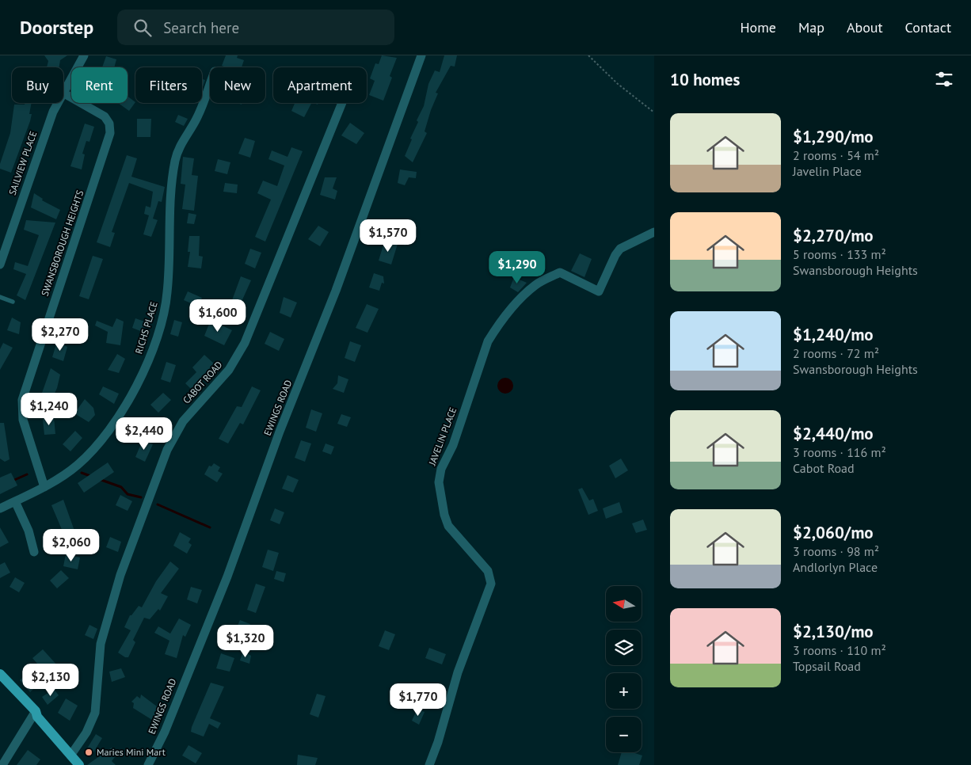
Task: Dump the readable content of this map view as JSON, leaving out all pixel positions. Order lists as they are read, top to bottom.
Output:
{
  "streets": {
    "street": [
      "SAILVIEW PLACE",
      "SWANSBOROUGH HEIGHTS",
      "RICHS PLACE",
      "CABOT ROAD",
      "EWINGS ROAD",
      "JAVELIN PLACE"
    ]
  },
  "crossings": [
    ["SAILVIEW PLACE", "SWANSBOROUGH HEIGHTS"],
    ["SWANSBOROUGH HEIGHTS", "RICHS PLACE"]
  ],
  "places": ["Maries Mini Mart"],
  "north": "left",
  "page": {
    "header": "Doorstep",
    "search": "Search here",
    "nav": [
      "Home",
      "Map",
      "About",
      "Contact"
    ],
    "heading": "10 homes",
    "chip": [
      "Buy",
      "Rent",
      "Filters",
      "New",
      "Apartment"
    ],
    "list": [
      {
        "name": "$1,290/mo",
        "note": "2 rooms · 54 m² · Javelin Place"
      },
      {
        "name": "$2,270/mo",
        "note": "5 rooms · 133 m² · Swansborough Heights"
      },
      {
        "name": "$1,240/mo",
        "note": "2 rooms · 72 m² · Swansborough Heights"
      },
      {
        "name": "$2,440/mo",
        "note": "3 rooms · 116 m² · Cabot Road"
      },
      {
        "name": "$2,060/mo",
        "note": "3 rooms · 98 m² · Andlorlyn Place"
      },
      {
        "name": "$2,130/mo",
        "note": "3 rooms · 110 m² · Topsail Road"
      }
    ],
    "price": [
      "$1,570",
      "$1,290",
      "$1,600",
      "$2,270",
      "$1,240",
      "$2,440",
      "$2,060",
      "$1,320",
      "$2,130",
      "$1,770"
    ],
    "map_buttons": ["+", "−"]
  }
}
